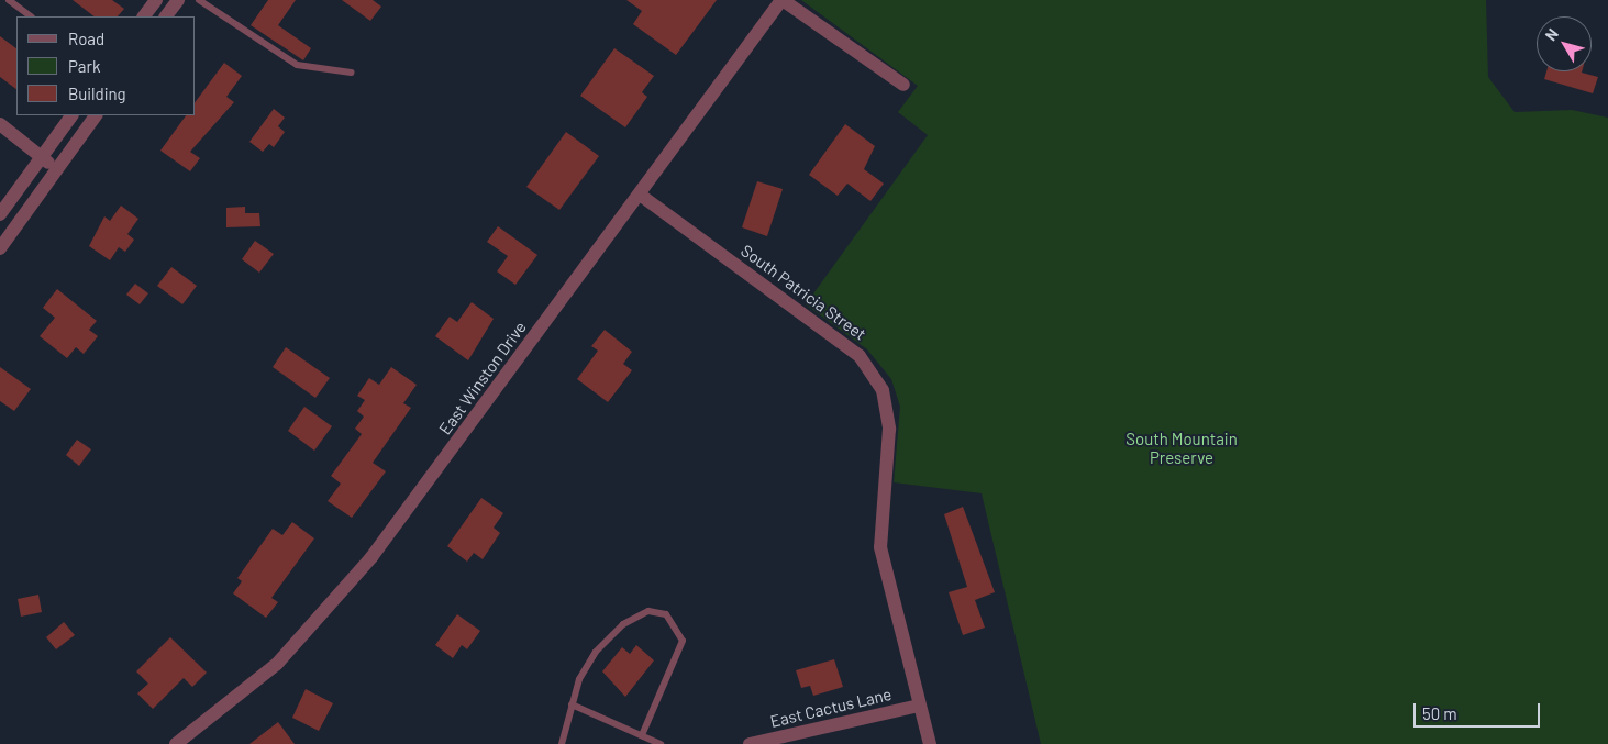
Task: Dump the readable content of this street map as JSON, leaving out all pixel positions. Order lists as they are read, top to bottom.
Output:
{
  "streets": {
    "street": ["South Patricia Street", "East Winston Drive", "East Cactus Lane"]
  },
  "crossings": [
    ["South Patricia Street", "East Winston Drive"],
    ["South Patricia Street", "East Cactus Lane"]
  ],
  "parks": ["South Mountain Preserve"],
  "legend": ["Road", "Park", "Building"],
  "scale_bar": "50 m",
  "north": "top left"
}
